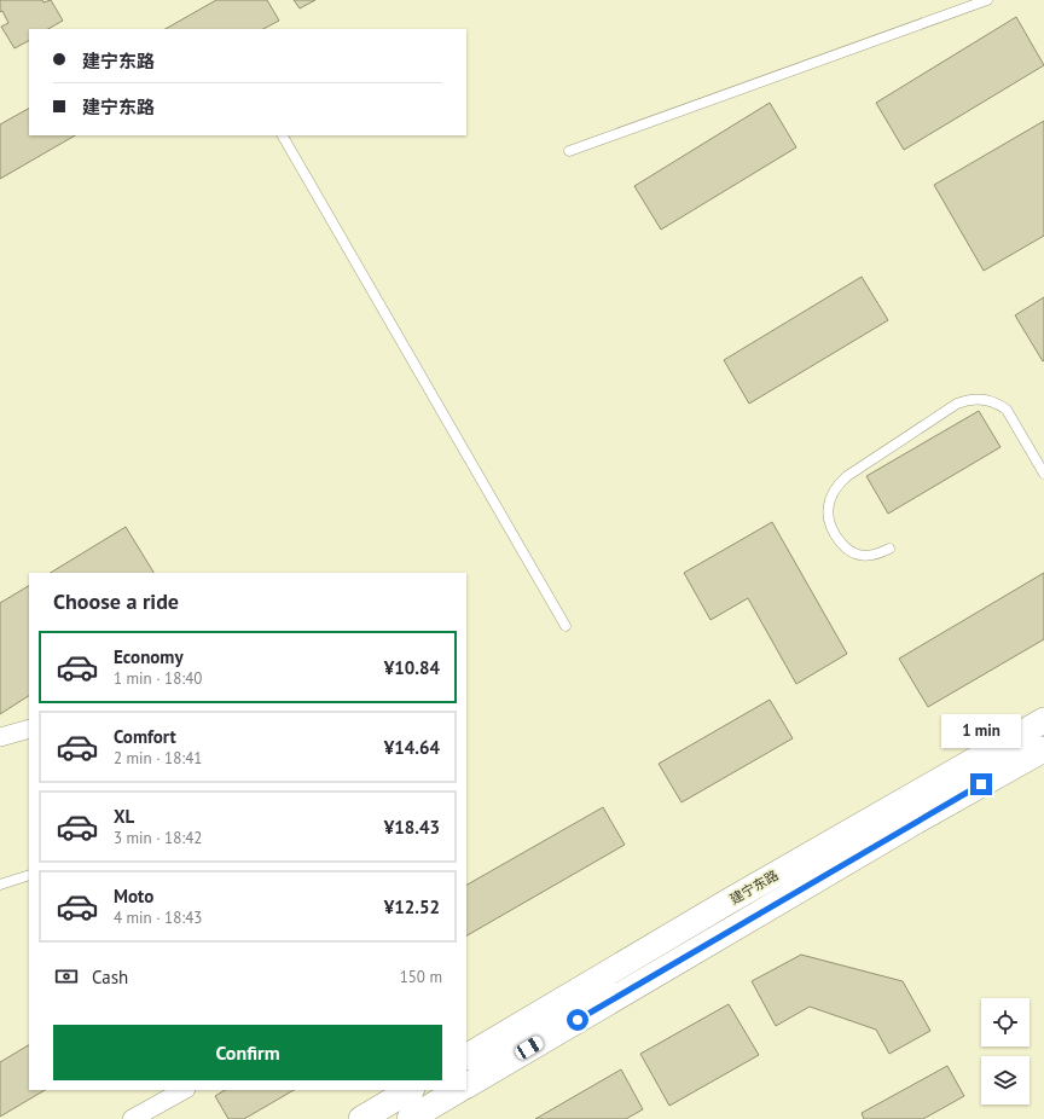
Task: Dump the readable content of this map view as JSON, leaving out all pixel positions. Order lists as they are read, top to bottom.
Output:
{
  "streets": {
    "main road": ["建宁东路"]
  },
  "page": {
    "banner": ["建宁东路", "建宁东路"],
    "heading": "Choose a ride",
    "list": [
      {
        "name": "Economy",
        "note": "1 min · 18:40",
        "value": "¥10.84"
      },
      {
        "name": "Comfort",
        "note": "2 min · 18:41",
        "value": "¥14.64"
      },
      {
        "name": "XL",
        "note": "3 min · 18:42",
        "value": "¥18.43"
      },
      {
        "name": "Moto",
        "note": "4 min · 18:43",
        "value": "¥12.52"
      }
    ],
    "bubble": "1 min",
    "pay": ["Cash", "150 m"],
    "buttons": "Confirm"
  }
}
